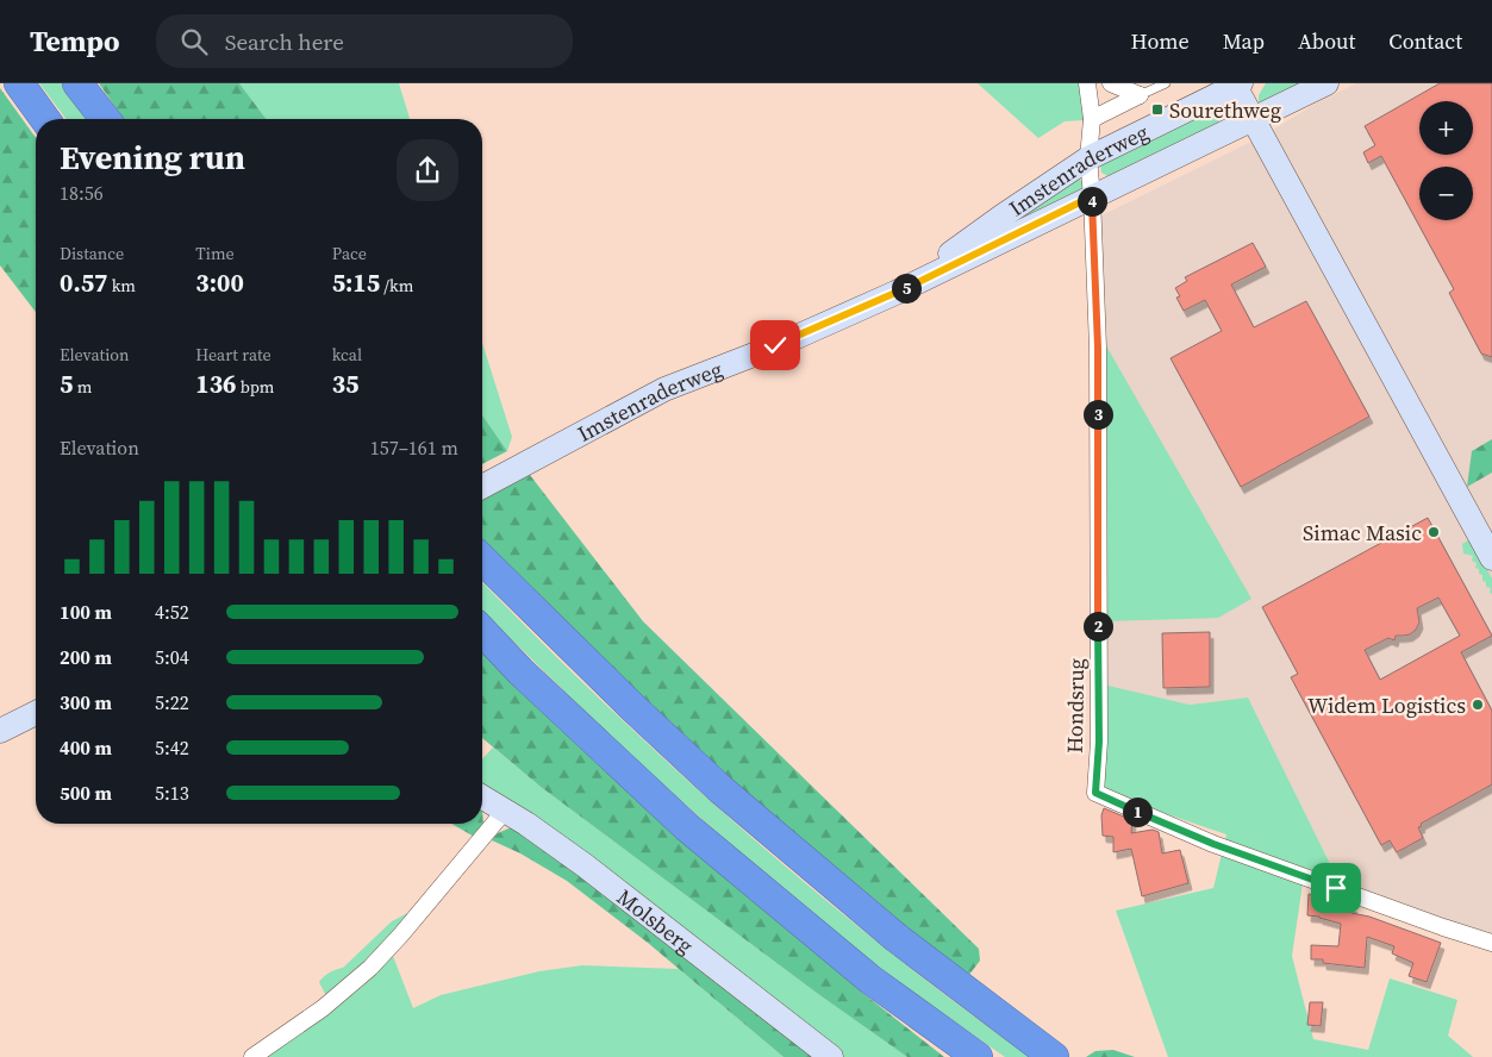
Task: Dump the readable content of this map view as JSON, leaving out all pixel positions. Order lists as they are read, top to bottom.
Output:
{
  "streets": {
    "street": ["Imstenraderweg", "Hondsrug", "Molsberg"]
  },
  "crossings": [
    ["Imstenraderweg", "Hondsrug"]
  ],
  "places": {
    "transit": ["Sourethweg"],
    "other": ["Simac Masic", "Widem Logistics"]
  },
  "page": {
    "header": "Tempo",
    "search": "Search here",
    "nav": [
      "Home",
      "Map",
      "About",
      "Contact"
    ],
    "map_buttons": ["+", "−"],
    "heading": ["Evening run", "18:56"],
    "pins": [
      "4",
      "5",
      "3",
      "2",
      "1"
    ],
    "stats": [
      ["Distance", "0.57 km"],
      ["Time", "3:00"],
      ["Pace", "5:15 /km"],
      ["Elevation", "5 m"],
      ["Heart rate", "136 bpm"],
      ["kcal", "35"]
    ],
    "chart": ["Elevation", "157–161 m"],
    "list": [
      {
        "name": "100 m",
        "note": "4:52"
      },
      {
        "name": "200 m",
        "note": "5:04"
      },
      {
        "name": "300 m",
        "note": "5:22"
      },
      {
        "name": "400 m",
        "note": "5:42"
      },
      {
        "name": "500 m",
        "note": "5:13"
      }
    ]
  }
}
